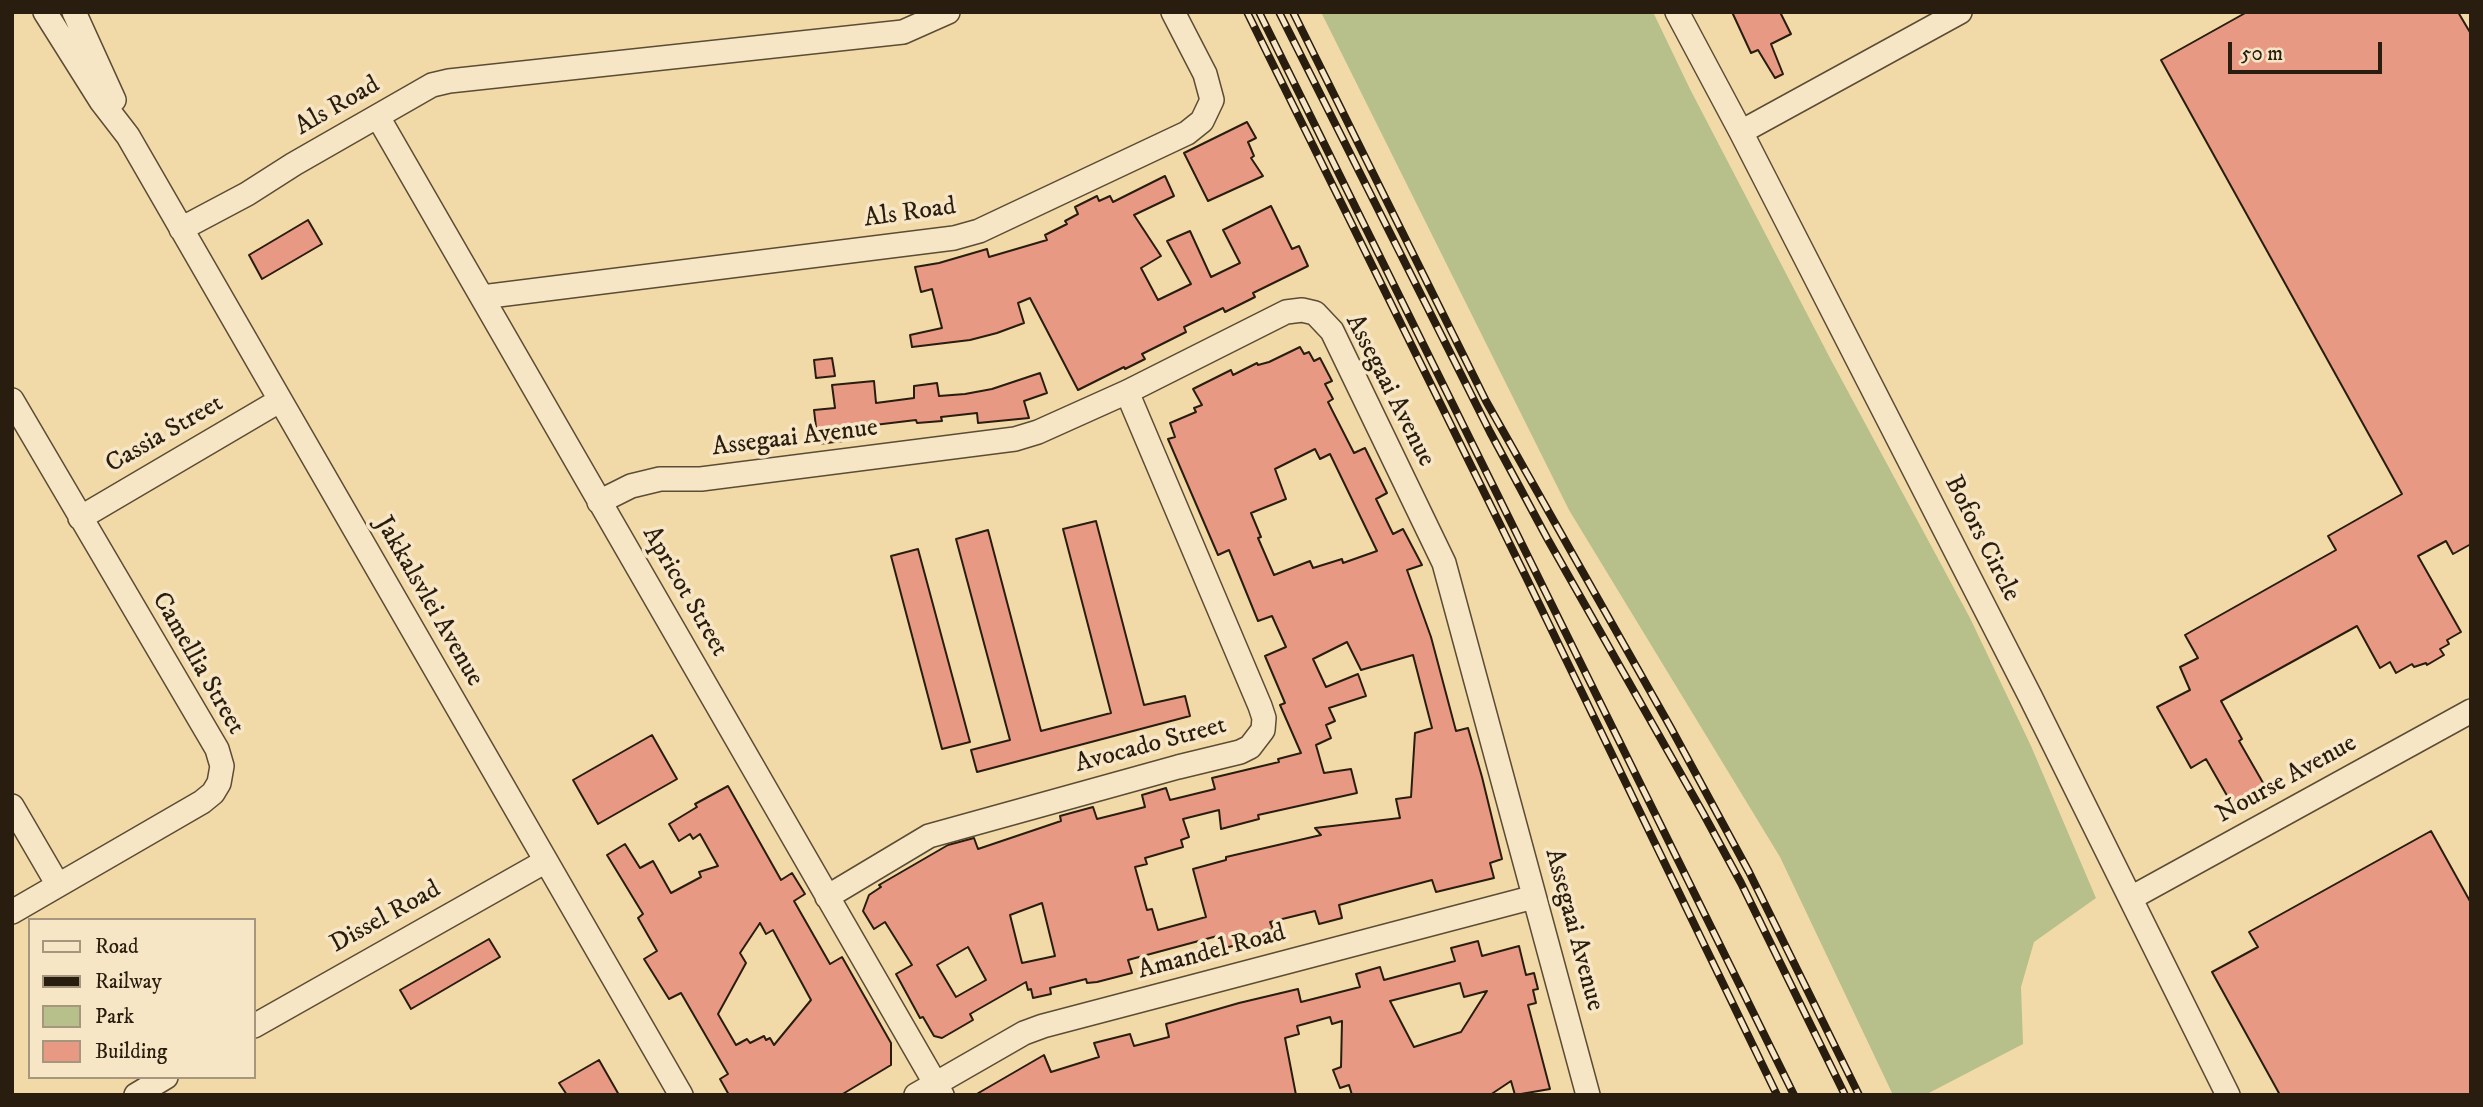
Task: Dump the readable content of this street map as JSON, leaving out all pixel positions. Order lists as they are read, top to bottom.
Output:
{
  "streets": {
    "street": [
      "Als Road",
      "Assegaai Avenue",
      "Cassia Street",
      "Bofors Circle",
      "Apricot Street",
      "Jakkalsvlei Avenue",
      "Camellia Street",
      "Avocado Street",
      "Nourse Avenue",
      "Dissel Road",
      "Amandel Road"
    ]
  },
  "crossings": [
    ["Als Road", "Apricot Street"],
    ["Als Road", "Jakkalsvlei Avenue"],
    ["Assegaai Avenue", "Apricot Street"],
    ["Assegaai Avenue", "Avocado Street"],
    ["Assegaai Avenue", "Amandel Road"],
    ["Cassia Street", "Jakkalsvlei Avenue"],
    ["Cassia Street", "Camellia Street"],
    ["Bofors Circle", "Nourse Avenue"],
    ["Apricot Street", "Avocado Street"],
    ["Apricot Street", "Amandel Road"],
    ["Jakkalsvlei Avenue", "Dissel Road"]
  ],
  "legend": [
    "Road",
    "Railway",
    "Park",
    "Building"
  ],
  "scale_bar": "50 m"
}
